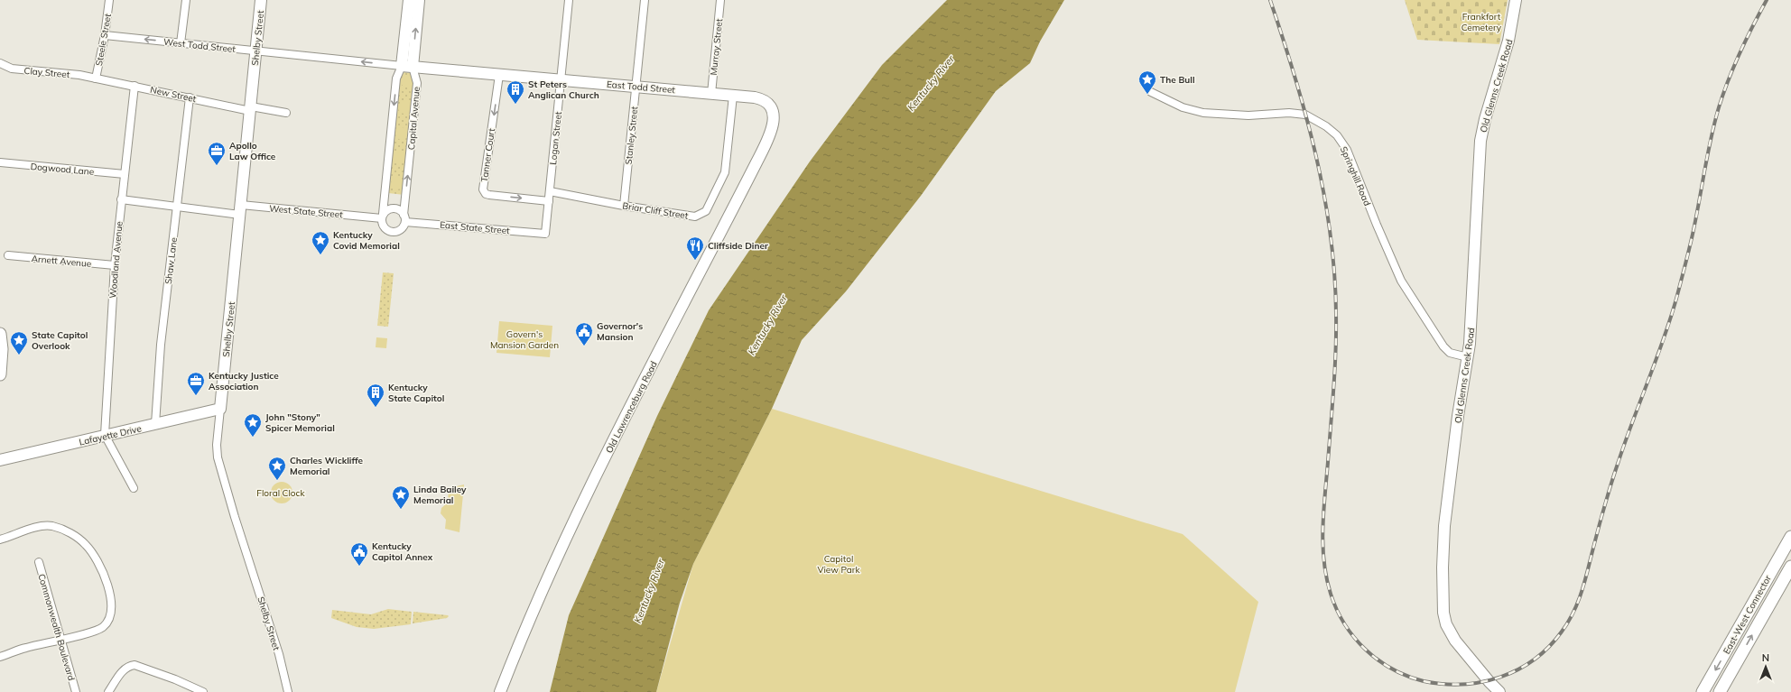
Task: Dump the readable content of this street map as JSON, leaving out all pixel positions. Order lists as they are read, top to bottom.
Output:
{
  "streets": {
    "main road": ["East-West Connector"],
    "street": [
      "Shelby Street",
      "Steele Street",
      "West Todd Street",
      "Murray Street",
      "Clay Street",
      "Old Glenns Creek Road",
      "East Todd Street",
      "New Street",
      "Capital Avenue",
      "Stanley Street",
      "Logan Street",
      "Tanner Court",
      "Dogwood Lane",
      "Springhill Road",
      "Briar Cliff Street",
      "West State Street",
      "East State Street",
      "Woodland Avenue",
      "Arnett Avenue",
      "Shaw Lane",
      "Old Lawrenceburg Road",
      "Lafayette Drive",
      "Commonwealth Boulevard"
    ]
  },
  "crossings": [
    ["Shelby Street", "West Todd Street"],
    ["Shelby Street", "New Street"],
    ["Shelby Street", "West State Street"],
    ["Shelby Street", "Lafayette Drive"],
    ["Steele Street", "West Todd Street"],
    ["Steele Street", "Clay Street"],
    ["Steele Street", "New Street"],
    ["West Todd Street", "East Todd Street"],
    ["West Todd Street", "Capital Avenue"],
    ["Murray Street", "East Todd Street"],
    ["Clay Street", "New Street"],
    ["Old Glenns Creek Road", "Springhill Road"],
    ["East Todd Street", "Capital Avenue"],
    ["East Todd Street", "Stanley Street"],
    ["East Todd Street", "Logan Street"],
    ["East Todd Street", "Tanner Court"],
    ["East Todd Street", "Briar Cliff Street"],
    ["East Todd Street", "Old Lawrenceburg Road"],
    ["New Street", "Woodland Avenue"],
    ["New Street", "Shaw Lane"],
    ["Capital Avenue", "West State Street"],
    ["Capital Avenue", "East State Street"],
    ["Stanley Street", "Briar Cliff Street"],
    ["Logan Street", "Tanner Court"],
    ["Logan Street", "Briar Cliff Street"],
    ["Logan Street", "East State Street"],
    ["Dogwood Lane", "Woodland Avenue"],
    ["West State Street", "East State Street"],
    ["West State Street", "Woodland Avenue"],
    ["West State Street", "Shaw Lane"],
    ["Woodland Avenue", "Arnett Avenue"],
    ["Woodland Avenue", "Lafayette Drive"],
    ["Shaw Lane", "Lafayette Drive"]
  ],
  "one_way": ["West Todd Street"],
  "water": ["Kentucky River"],
  "parks": [
    "Frankfort Cemetery",
    "Govern's Mansion Garden",
    "Floral Clock",
    "Capitol View Park"
  ],
  "places": {
    "place": [
      "The Bull",
      "Kentucky Covid Memorial",
      "State Capitol Overlook",
      "John \"Stony\" Spicer Memorial",
      "Charles Wickliffe Memorial",
      "Linda Bailey Memorial"
    ],
    "building": ["St Peters Anglican Church", "Kentucky State Capitol"],
    "office": ["Apollo Law Office", "Kentucky Justice Association"],
    "restaurant": ["Cliffside Diner"],
    "public building": ["Governor's Mansion", "Kentucky Capitol Annex"]
  },
  "north": "top"
}
